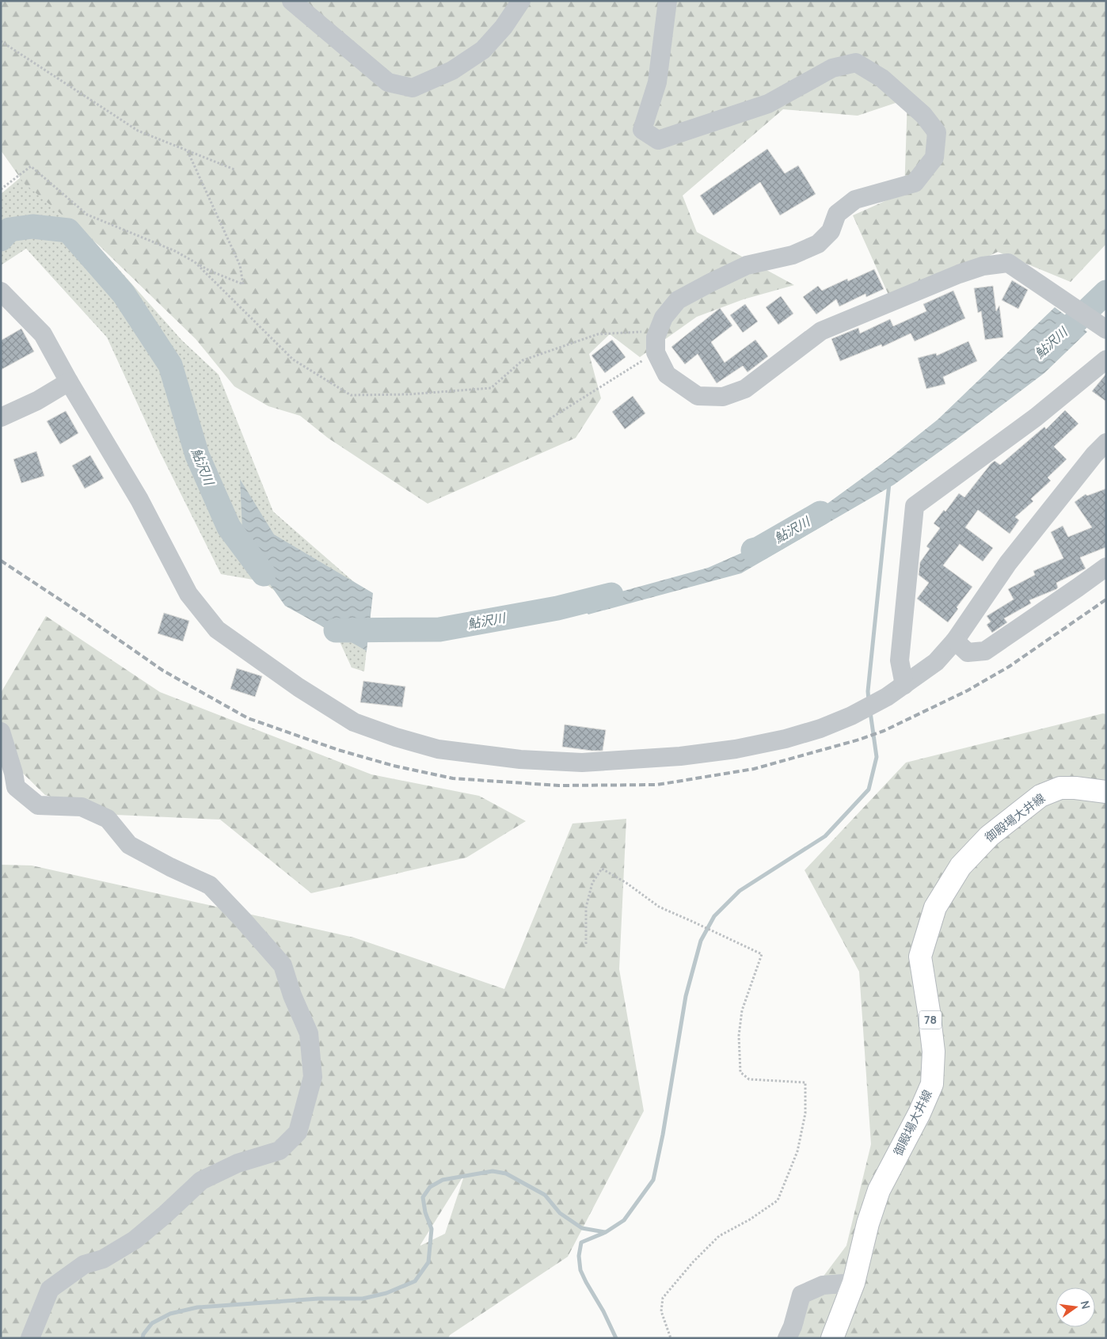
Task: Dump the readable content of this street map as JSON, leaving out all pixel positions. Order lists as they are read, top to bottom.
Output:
{
  "streets": {
    "main road": ["御殿場大井線", "78"]
  },
  "water": ["鮎沢川"],
  "north": "right"
}
